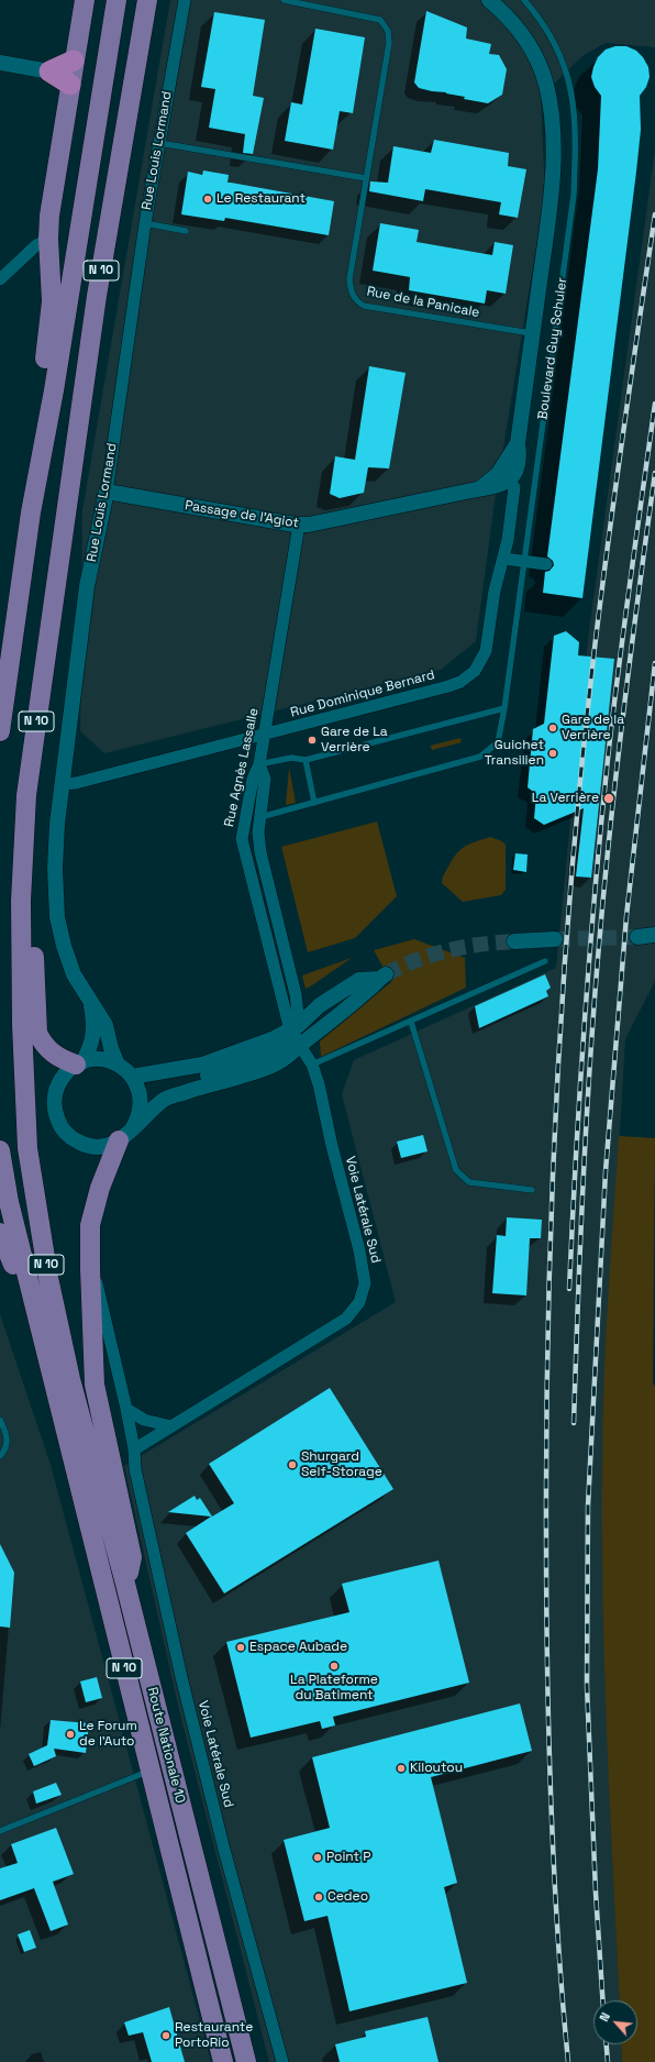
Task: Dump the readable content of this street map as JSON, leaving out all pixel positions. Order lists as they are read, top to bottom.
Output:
{
  "streets": {
    "main road": ["N 10", "Route Nationale 10"],
    "street": [
      "Rue Louis Lormand",
      "Boulevard Guy Schuler",
      "Passage de l'Agiot",
      "Rue Dominique Bernard",
      "Rue Agnès Lassalle",
      "Voie Latérale Sud"
    ],
    "lane": ["Rue de la Panicale"]
  },
  "crossings": [
    ["Rue Louis Lormand", "Passage de l'Agiot"],
    ["Rue Louis Lormand", "Rue Dominique Bernard"],
    ["N 10", "Route Nationale 10"],
    ["Rue de la Panicale", "Boulevard Guy Schuler"],
    ["Boulevard Guy Schuler", "Passage de l'Agiot"],
    ["Boulevard Guy Schuler", "Rue Dominique Bernard"],
    ["Boulevard Guy Schuler", "Rue Agnès Lassalle"],
    ["Passage de l'Agiot", "Rue Agnès Lassalle"],
    ["Rue Dominique Bernard", "Rue Agnès Lassalle"],
    ["Rue Agnès Lassalle", "Voie Latérale Sud"]
  ],
  "places": [
    "Le Restaurant",
    "Gare de la Verrière",
    "Gare de La Verrière",
    "Guichet Transilien",
    "La Verrière",
    "Shurgard Self-Storage",
    "Espace Aubade",
    "La Plateforme du Batiment",
    "Le Forum de l'Auto",
    "Kiloutou",
    "Point P",
    "Cedeo",
    "Restaurante PortoRio"
  ],
  "north": "top left"
}
